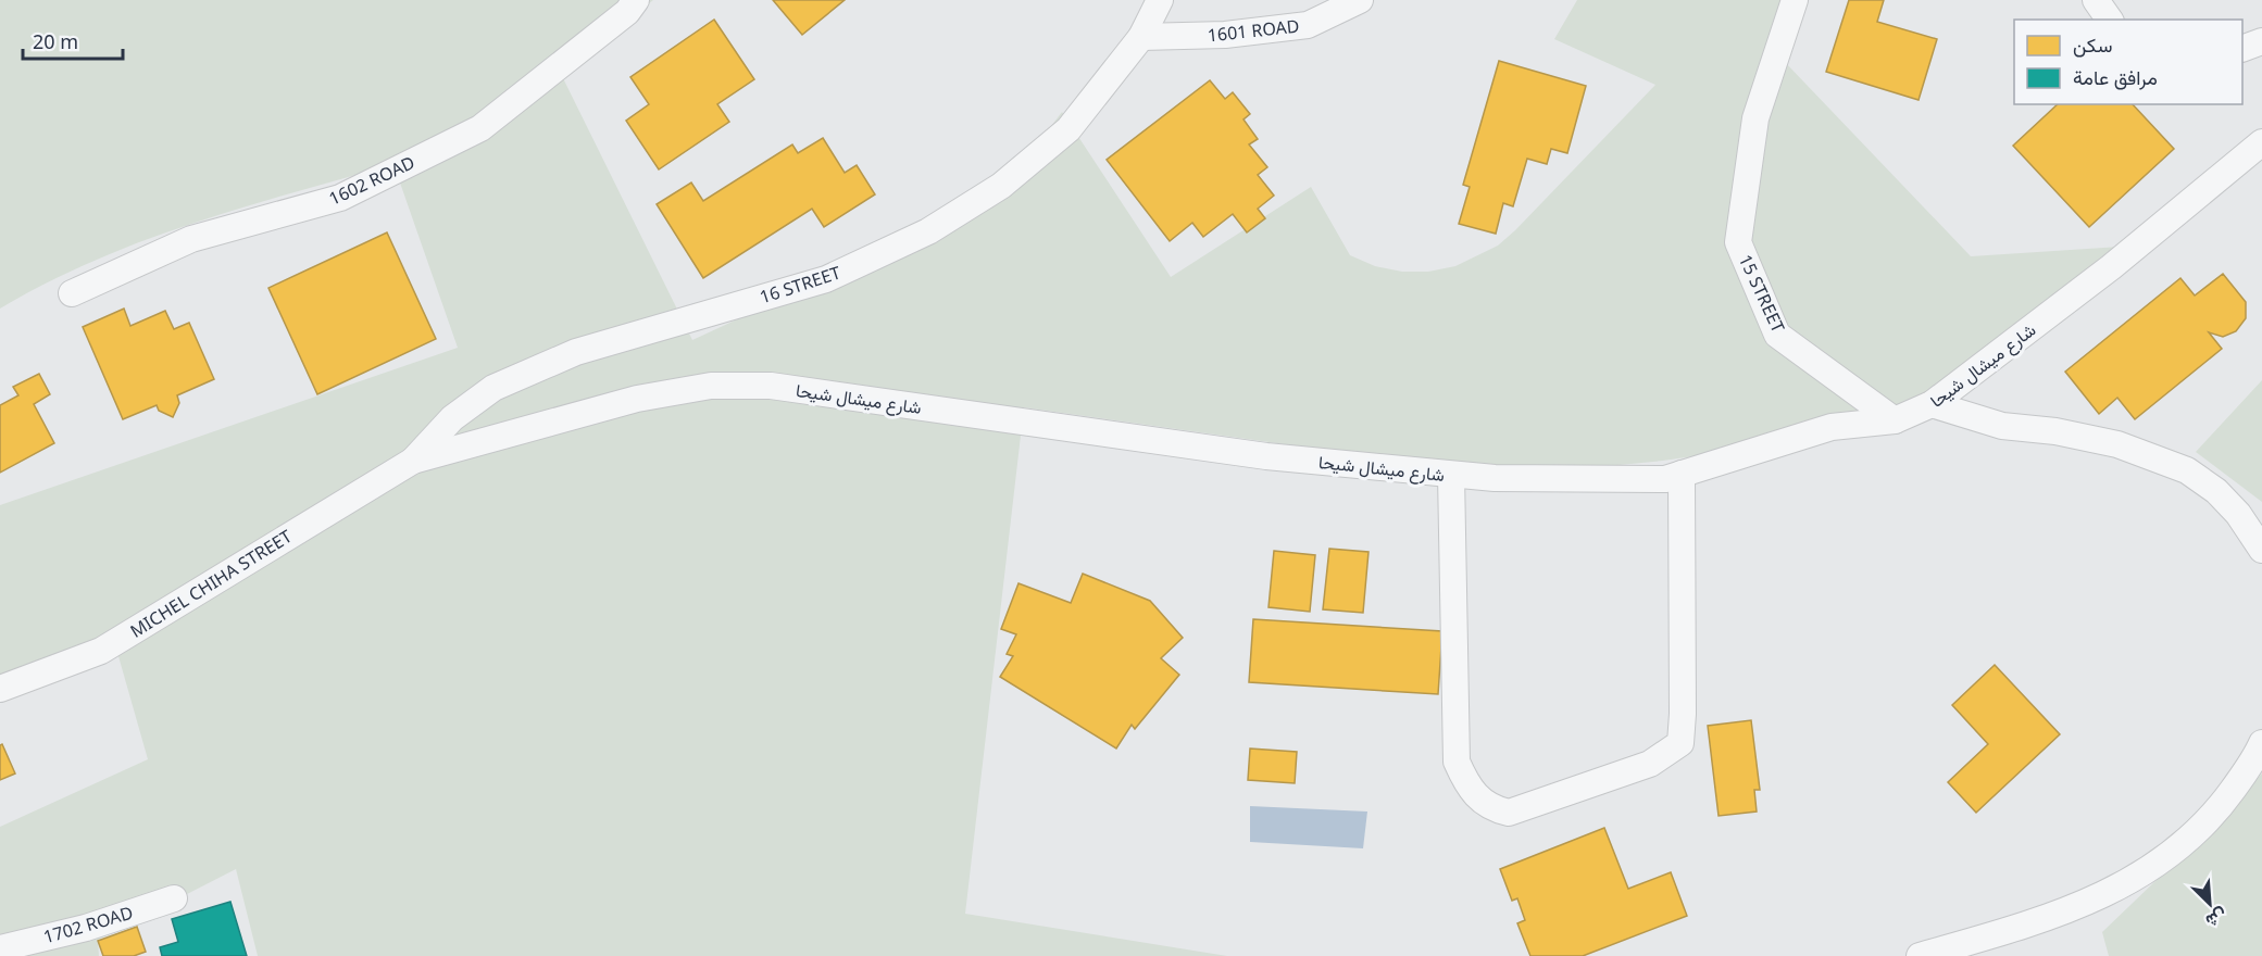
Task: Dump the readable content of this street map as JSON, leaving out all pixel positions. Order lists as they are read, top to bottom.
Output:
{
  "streets": {
    "street": [
      "1601 ROAD",
      "1602 ROAD",
      "16 STREET",
      "15 STREET",
      "شارع ميشال شيحا",
      "MICHEL CHIHA STREET",
      "1702 ROAD"
    ]
  },
  "crossings": [
    ["1601 ROAD", "16 STREET"],
    ["16 STREET", "شارع ميشال شيحا"],
    ["16 STREET", "MICHEL CHIHA STREET"],
    ["15 STREET", "شارع ميشال شيحا"],
    ["شارع ميشال شيحا", "MICHEL CHIHA STREET"]
  ],
  "legend": ["سكن", "مرافق عامة"],
  "scale_bar": "20 m",
  "north": "bottom right"
}
